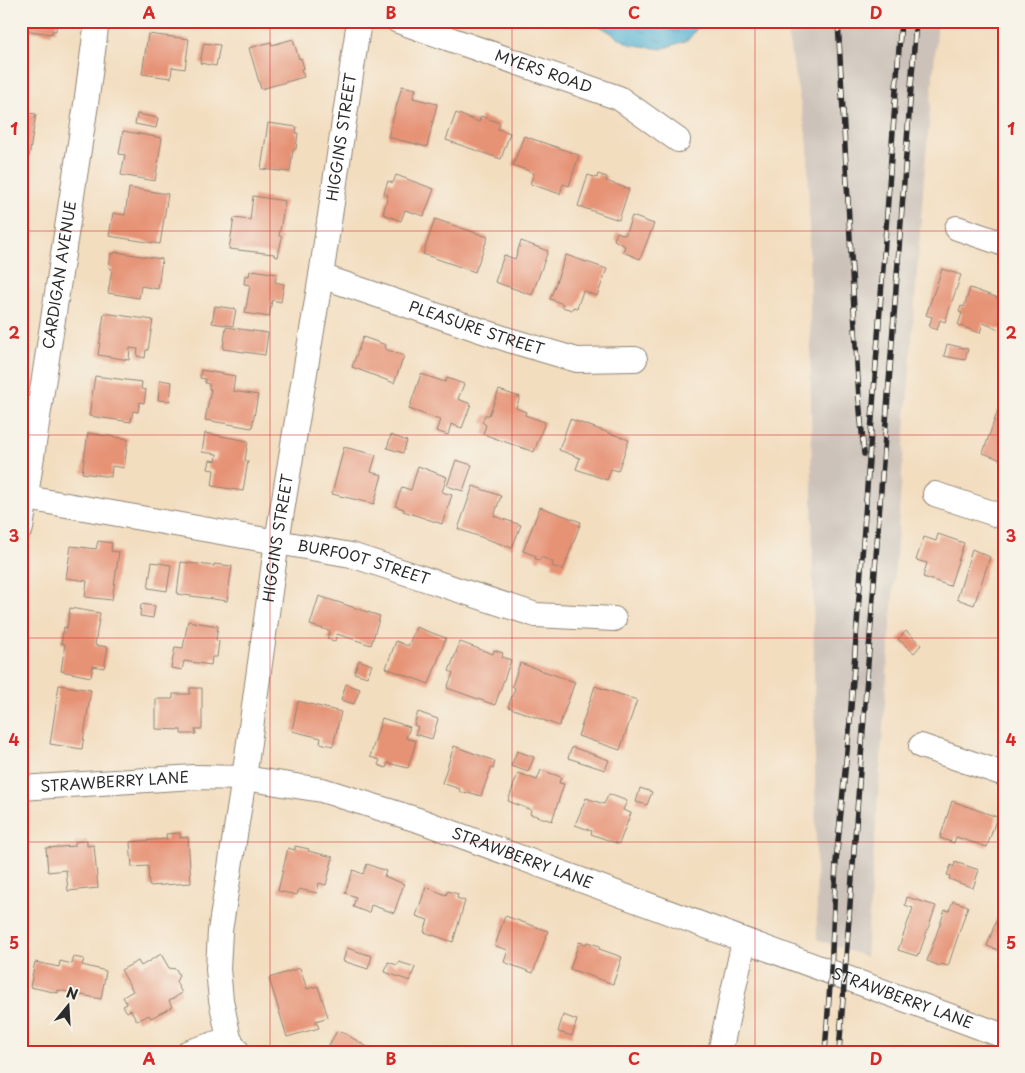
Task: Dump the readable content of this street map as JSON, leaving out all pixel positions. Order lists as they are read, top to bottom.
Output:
{
  "streets": {
    "street": [
      "MYERS ROAD",
      "HIGGINS STREET",
      "CARDIGAN AVENUE",
      "PLEASURE STREET",
      "BURFOOT STREET",
      "STRAWBERRY LANE"
    ]
  },
  "crossings": [
    ["HIGGINS STREET", "PLEASURE STREET"],
    ["HIGGINS STREET", "BURFOOT STREET"],
    ["HIGGINS STREET", "STRAWBERRY LANE"],
    ["CARDIGAN AVENUE", "BURFOOT STREET"]
  ],
  "north": "top",
  "grid": {
    "columns": [
      "A",
      "B",
      "C",
      "D"
    ],
    "rows": [
      "1",
      "2",
      "3",
      "4",
      "5"
    ]
  }
}
